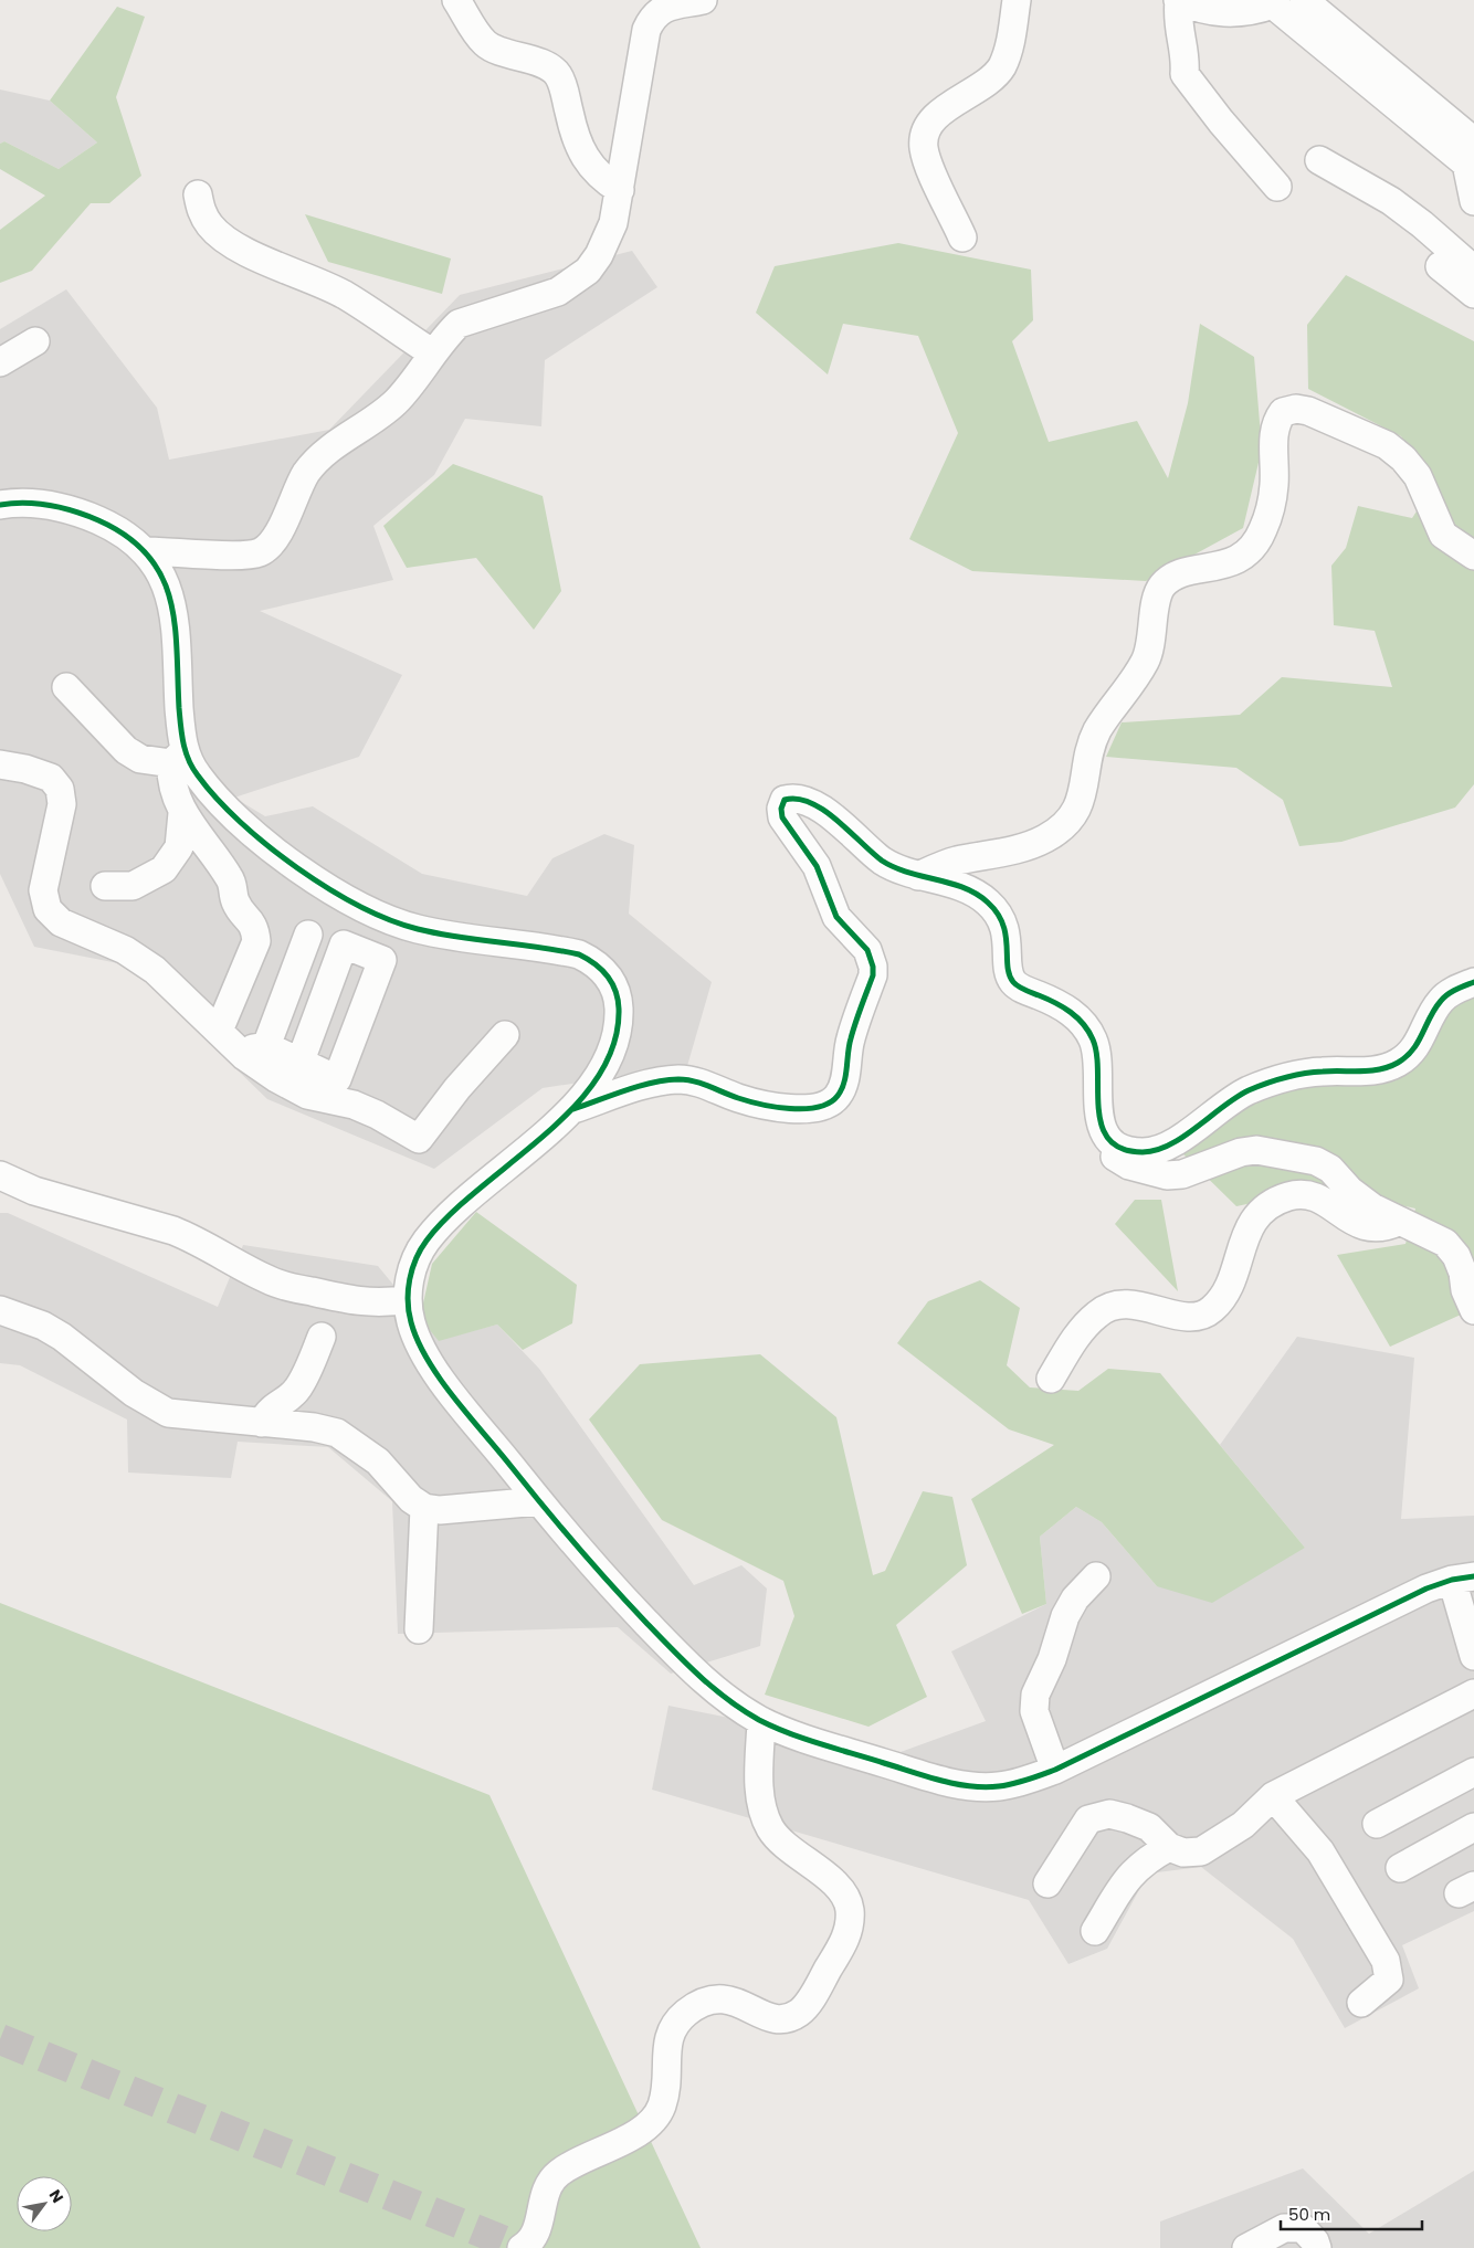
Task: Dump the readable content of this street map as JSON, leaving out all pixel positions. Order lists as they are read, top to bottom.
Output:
{
  "scale_bar": "50 m",
  "north": "top right"
}
